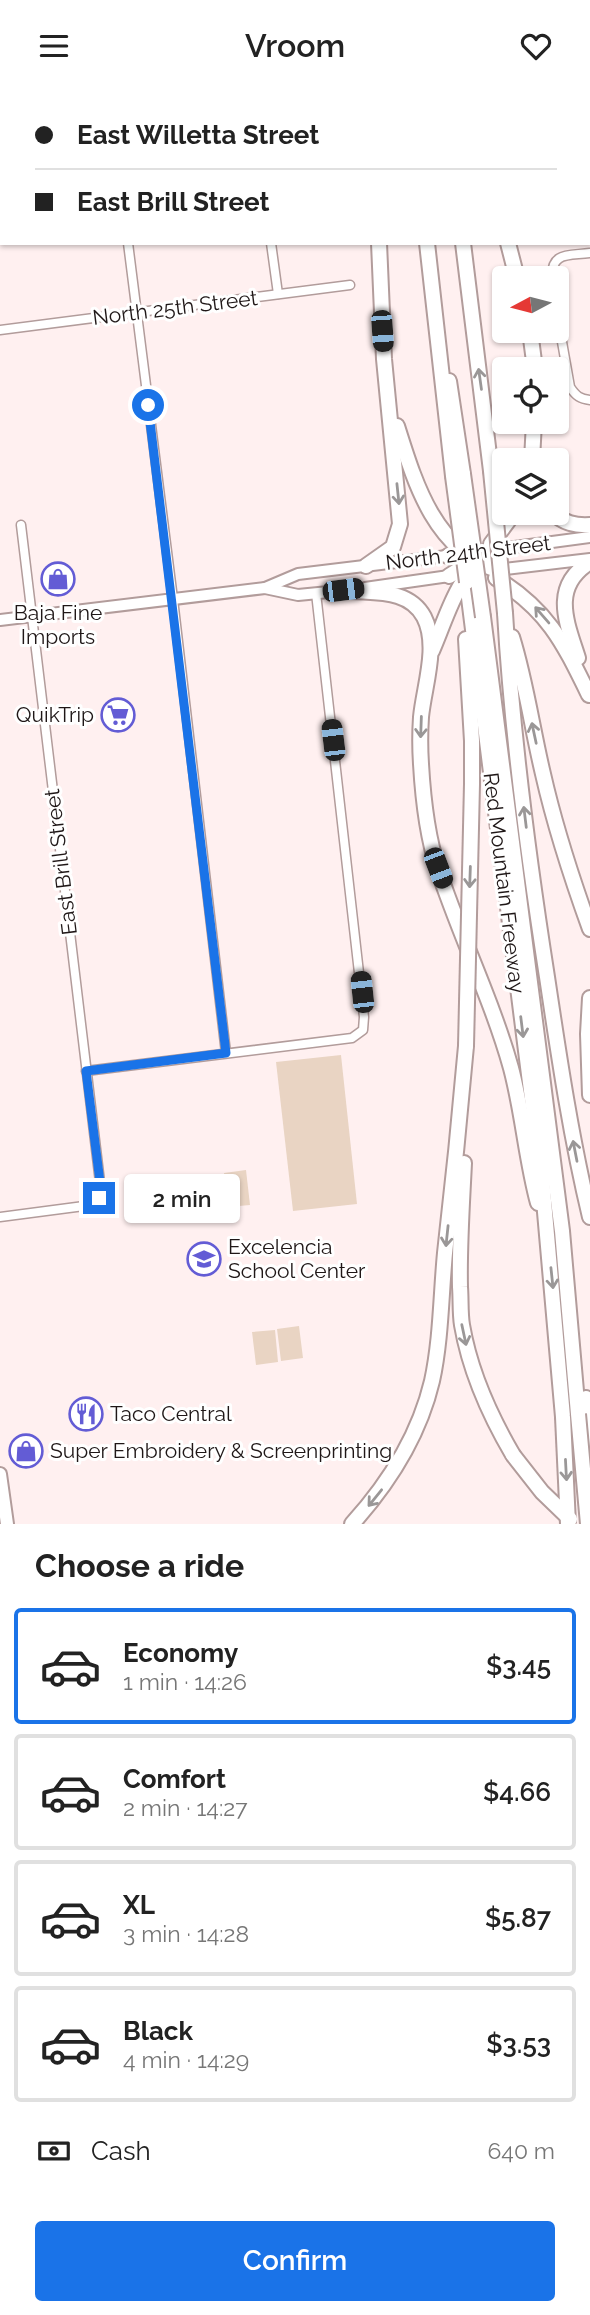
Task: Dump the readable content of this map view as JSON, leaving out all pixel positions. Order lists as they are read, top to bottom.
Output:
{
  "streets": {
    "highway": ["Red Mountain Freeway"],
    "main road": ["North 24th Street"],
    "street": ["North 25th Street", "East Brill Street"]
  },
  "crossings": [
    ["North 24th Street", "East Brill Street"]
  ],
  "places": {
    "shop": ["Baja Fine Imports", "Super Embroidery & Screenprinting"],
    "supermarket": ["QuikTrip"],
    "school or university": ["Excelencia School Center"],
    "restaurant": ["Taco Central"]
  },
  "north": "left",
  "page": {
    "header": "Vroom",
    "banner": ["East Willetta Street", "East Brill Street"],
    "bubble": "2 min",
    "heading": "Choose a ride",
    "list": [
      {
        "name": "Economy",
        "note": "1 min · 14:26",
        "value": "$3.45"
      },
      {
        "name": "Comfort",
        "note": "2 min · 14:27",
        "value": "$4.66"
      },
      {
        "name": "XL",
        "note": "3 min · 14:28",
        "value": "$5.87"
      },
      {
        "name": "Black",
        "note": "4 min · 14:29",
        "value": "$3.53"
      }
    ],
    "pay": ["Cash", "640 m"],
    "buttons": "Confirm"
  }
}
